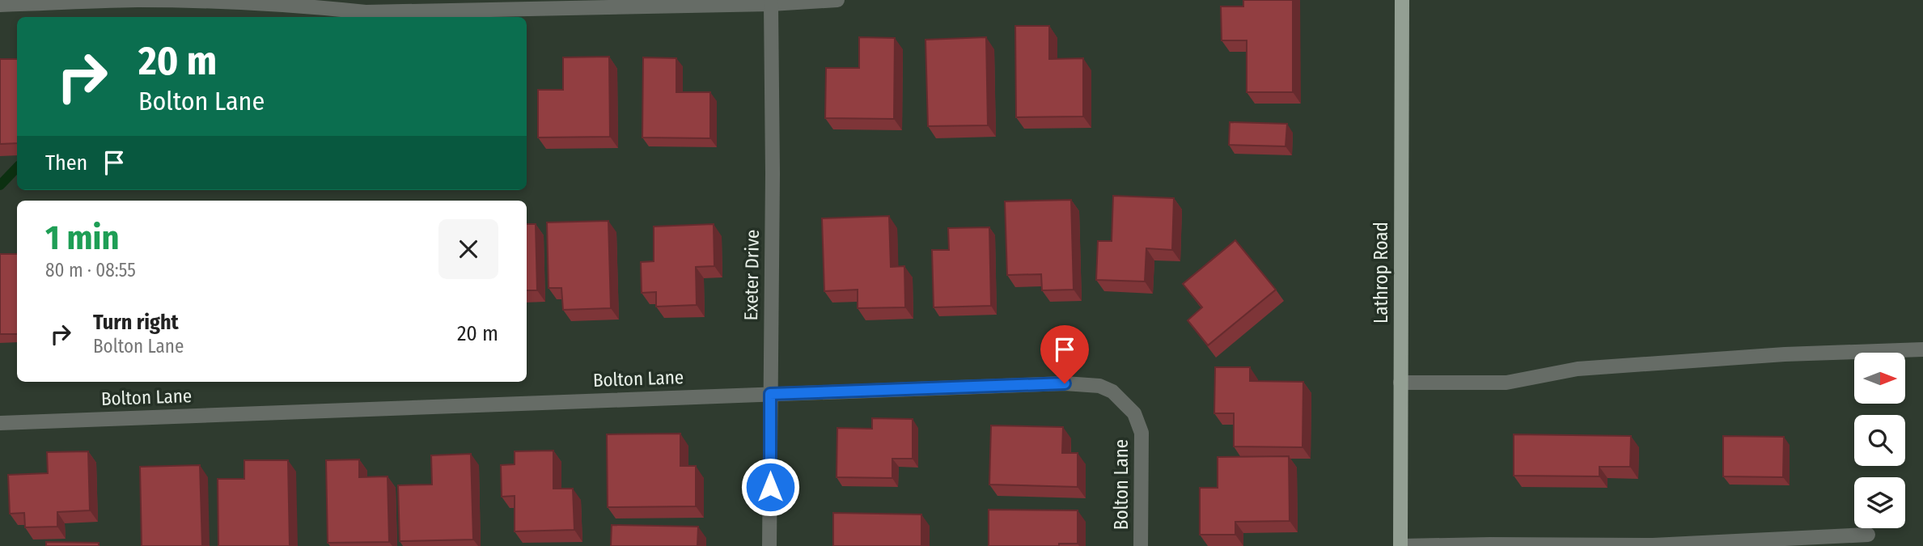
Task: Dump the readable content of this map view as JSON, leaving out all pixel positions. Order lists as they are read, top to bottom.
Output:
{
  "streets": {
    "main road": ["Lathrop Road"],
    "street": ["Exeter Drive", "Bolton Lane"]
  },
  "crossings": [
    ["Exeter Drive", "Bolton Lane"]
  ],
  "north": "right",
  "page": {
    "turn": ["20 m", "Bolton Lane"],
    "then": "Then",
    "heading": ["1 min", "80 m · 08:55"],
    "list": [
      {
        "name": "Turn right",
        "note": "Bolton Lane",
        "value": "20 m"
      }
    ]
  }
}
